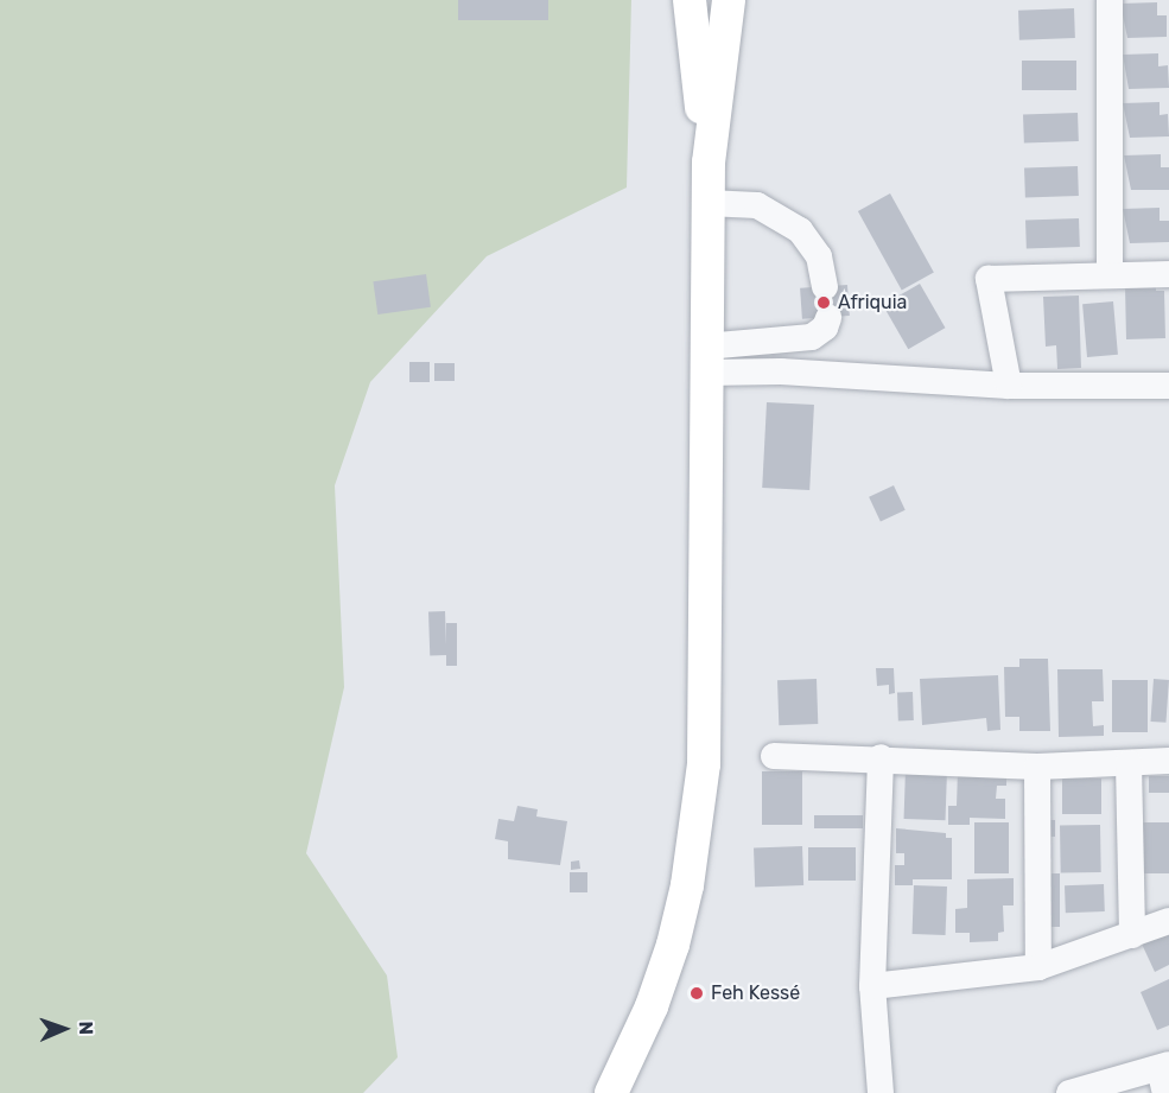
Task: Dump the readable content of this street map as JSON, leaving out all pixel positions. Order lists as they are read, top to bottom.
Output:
{
  "places": ["Afriquia", "Feh Kessé"],
  "north": "right"
}
